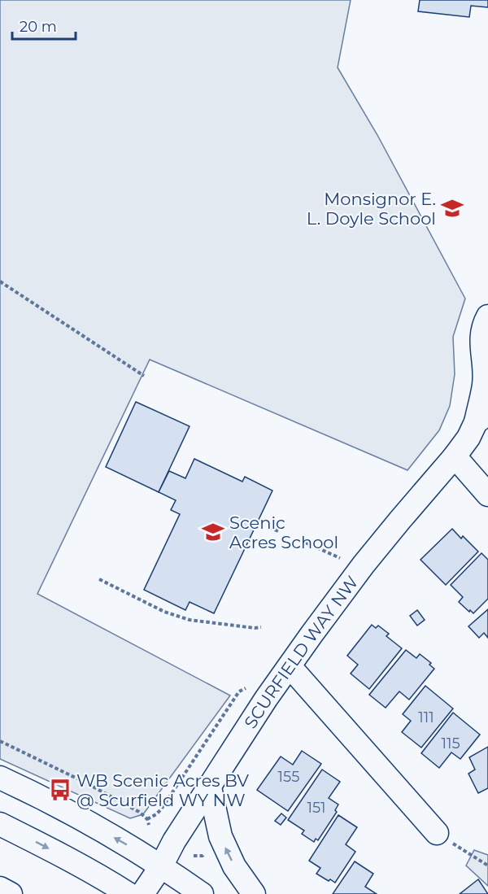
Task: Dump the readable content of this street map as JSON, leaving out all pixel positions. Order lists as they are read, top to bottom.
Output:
{
  "streets": {
    "street": ["SCURFIELD WAY NW"]
  },
  "places": {
    "school or university": ["Monsignor E. L. Doyle School", "Scenic Acres School"],
    "bus stop": ["WB Scenic Acres BV @ Scurfield WY NW"]
  },
  "house_numbers": [
    "111",
    "115",
    "155",
    "151"
  ],
  "scale_bar": "20 m"
}
